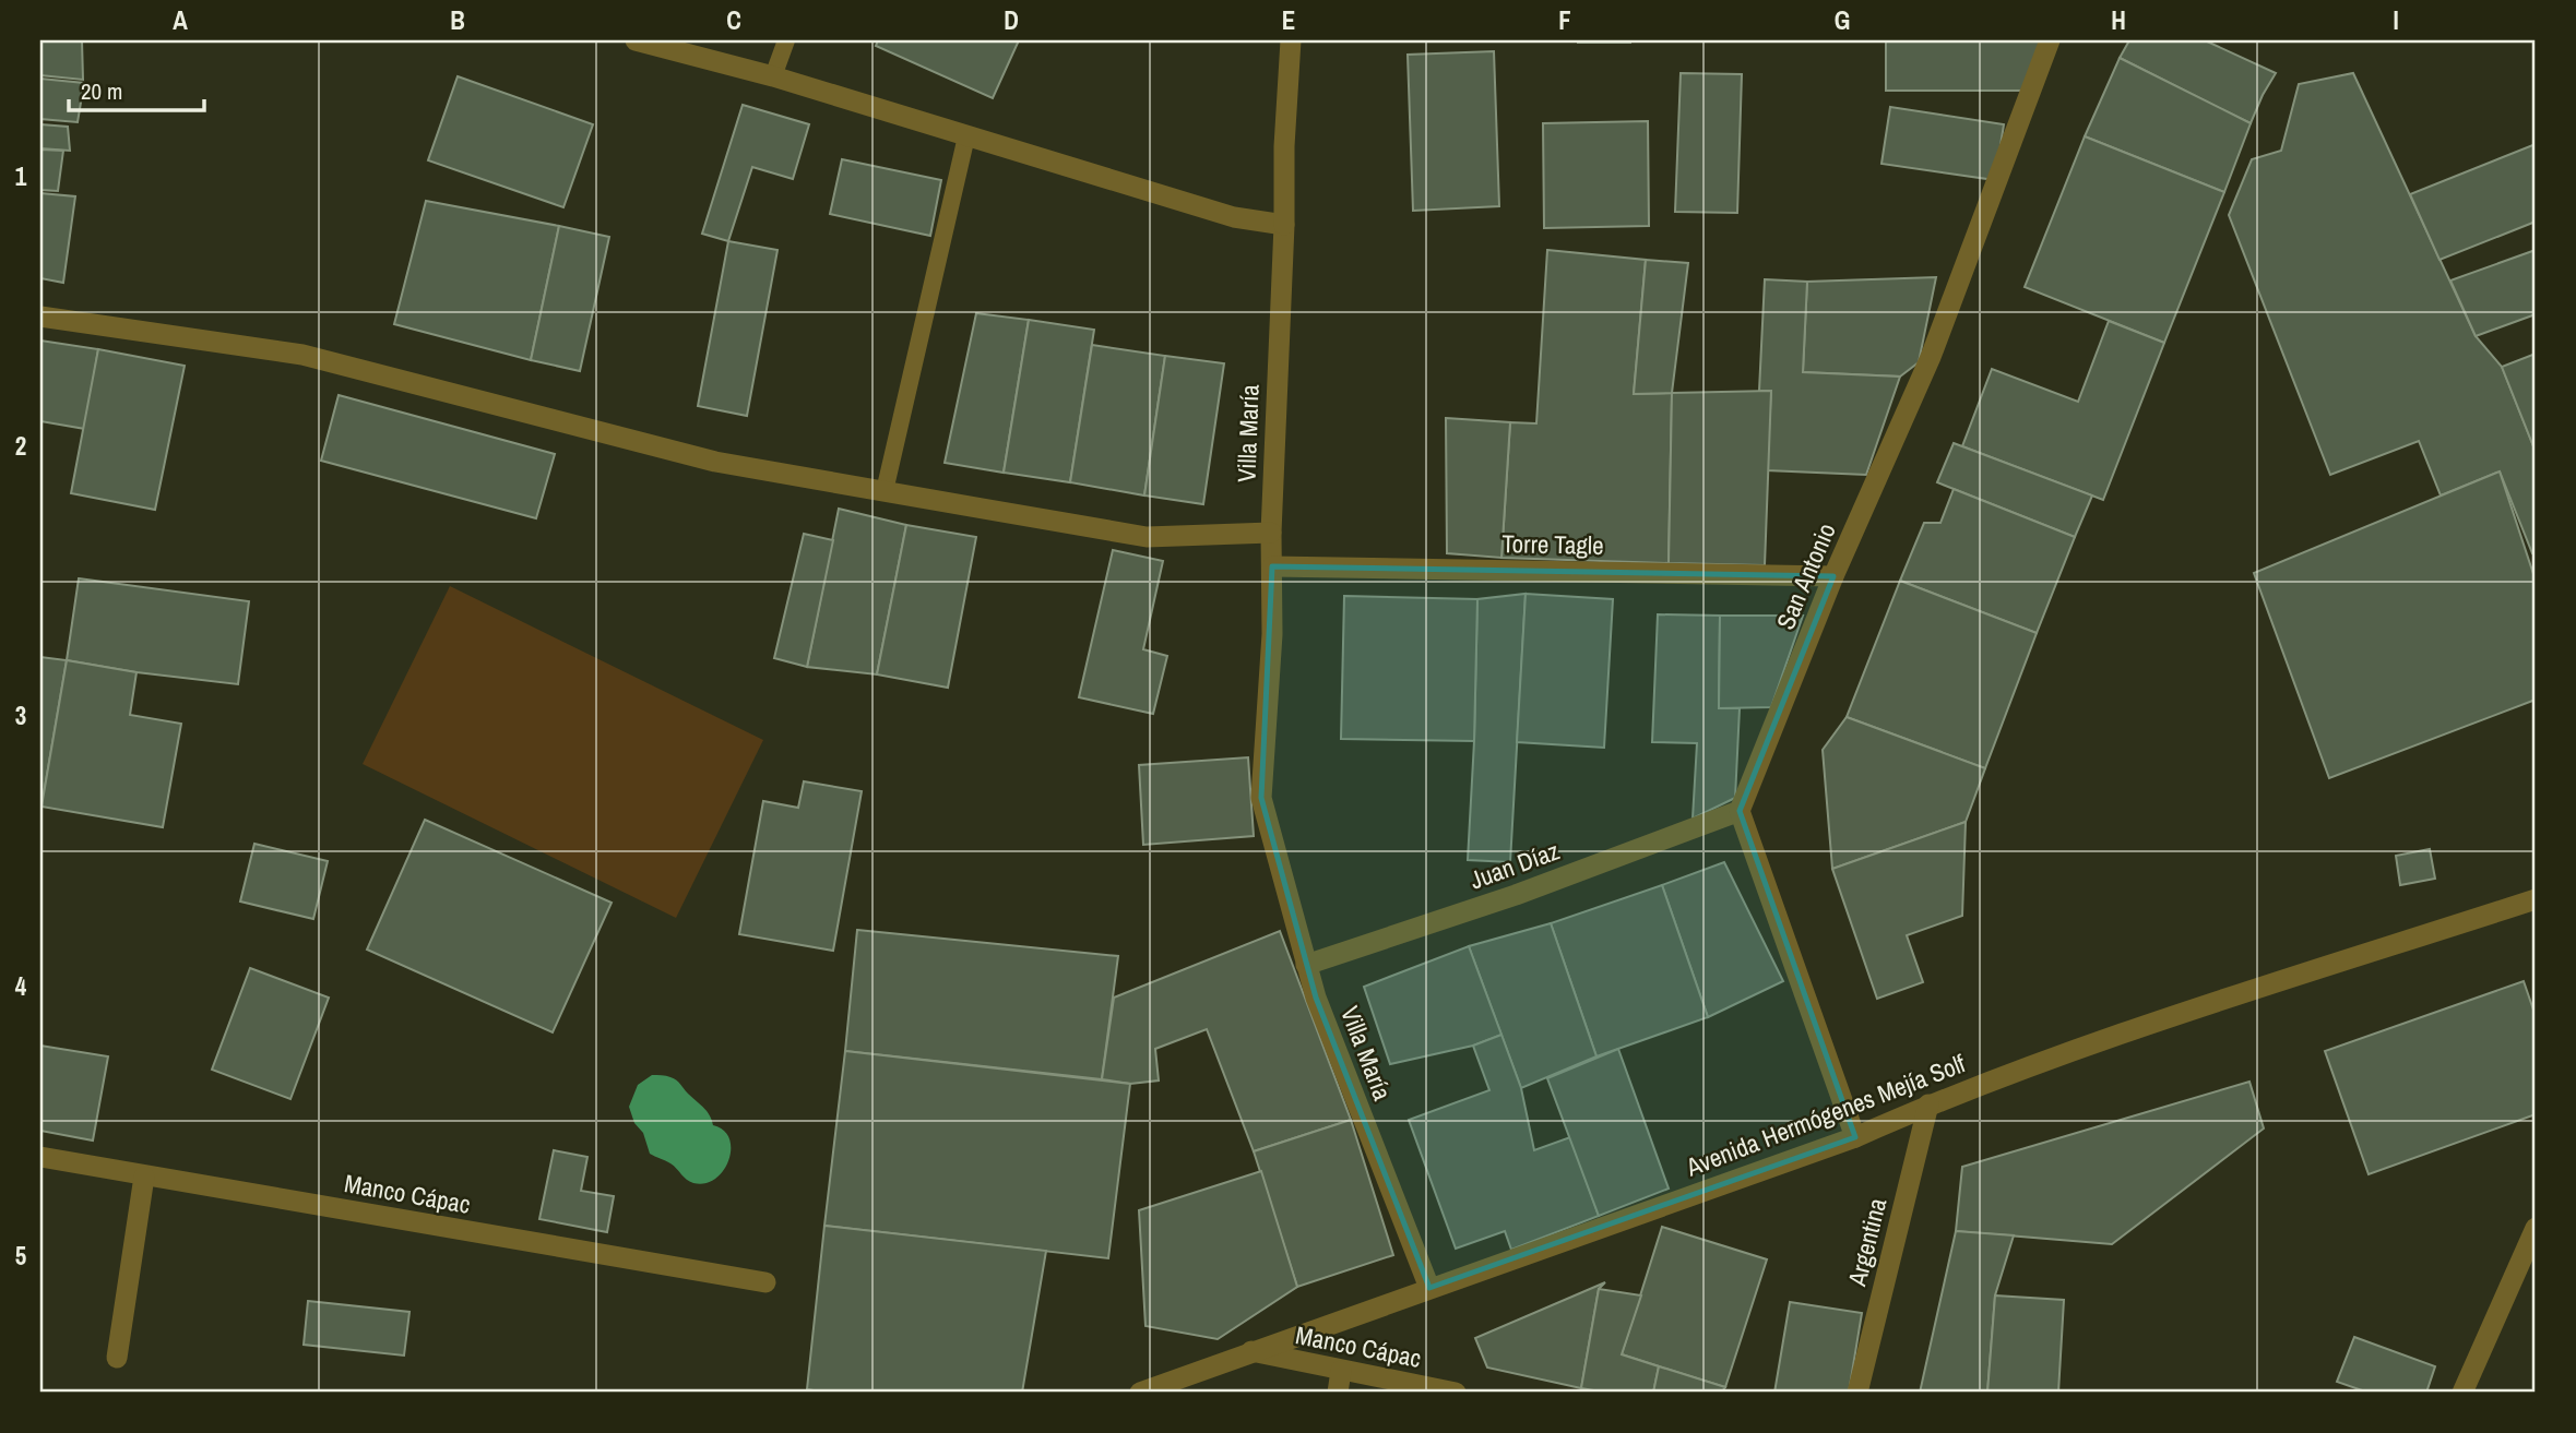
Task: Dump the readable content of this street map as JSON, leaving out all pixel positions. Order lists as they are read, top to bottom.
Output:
{
  "streets": {
    "street": [
      "Villa María",
      "Torre Tagle",
      "San Antonio",
      "Juan Díaz",
      "Avenida Hermógenes Mejía Solf",
      "Manco Cápac",
      "Argentina"
    ]
  },
  "crossings": [
    ["Villa María", "Torre Tagle"],
    ["Villa María", "Juan Díaz"],
    ["Villa María", "Avenida Hermógenes Mejía Solf"],
    ["Torre Tagle", "San Antonio"],
    ["San Antonio", "Juan Díaz"],
    ["Avenida Hermógenes Mejía Solf", "Manco Cápac"],
    ["Avenida Hermógenes Mejía Solf", "Argentina"]
  ],
  "scale_bar": "20 m",
  "grid": {
    "columns": [
      "A",
      "B",
      "C",
      "D",
      "E",
      "F",
      "G",
      "H",
      "I"
    ],
    "rows": [
      "1",
      "2",
      "3",
      "4",
      "5"
    ]
  }
}
